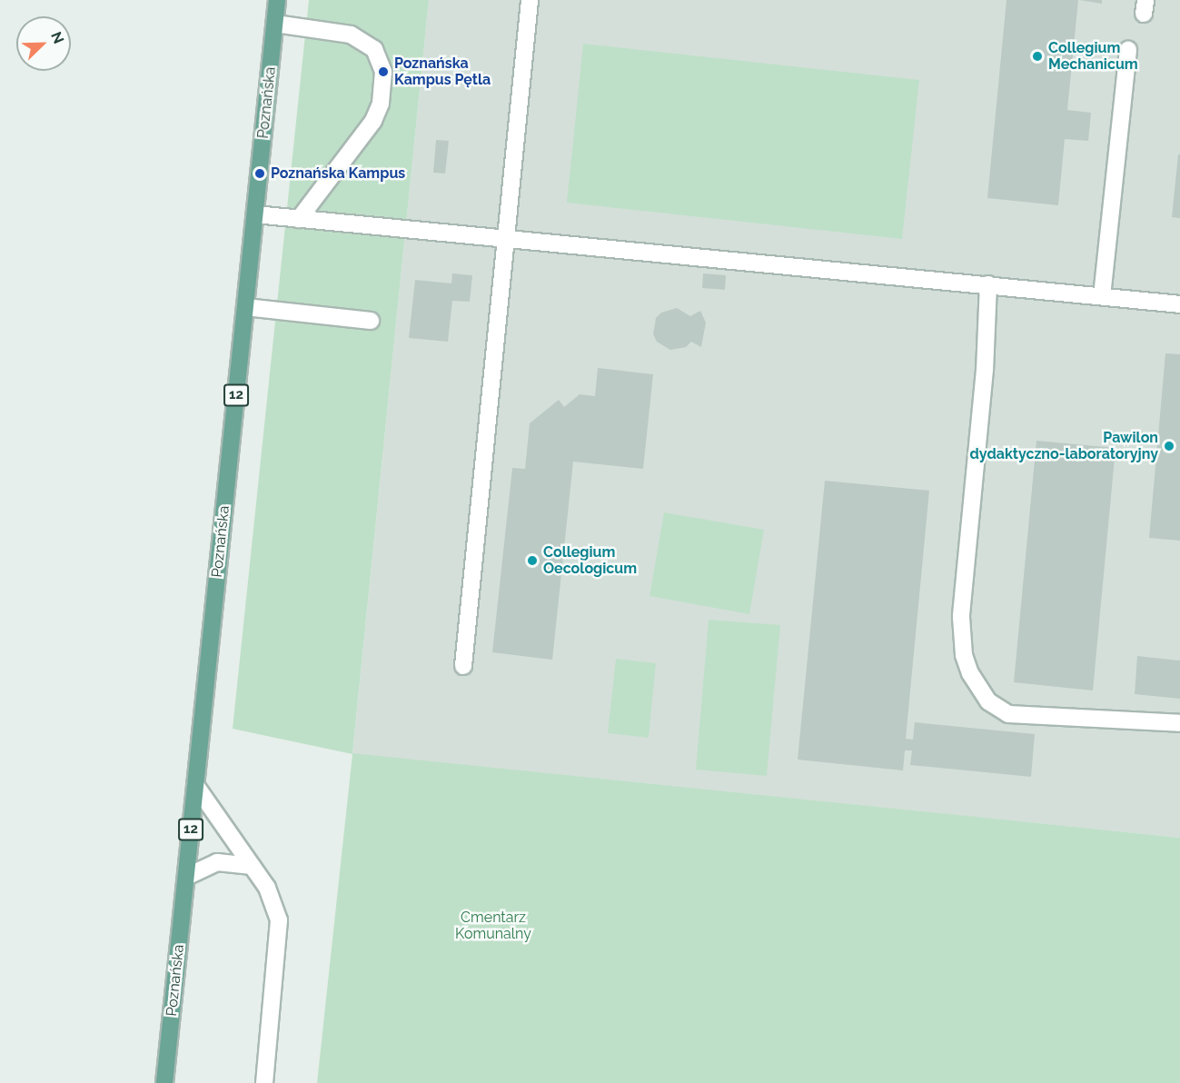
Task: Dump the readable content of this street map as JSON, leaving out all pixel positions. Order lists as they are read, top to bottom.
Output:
{
  "streets": {
    "main road": ["Poznańska", "12"]
  },
  "parks": ["Cmentarz Komunalny"],
  "places": [
    "Collegium Mechanicum",
    "Poznańska Kampus Pętla",
    "Poznańska Kampus",
    "Pawilon dydaktyczno-laboratoryjny",
    "Collegium Oecologicum"
  ],
  "north": "top right"
}
